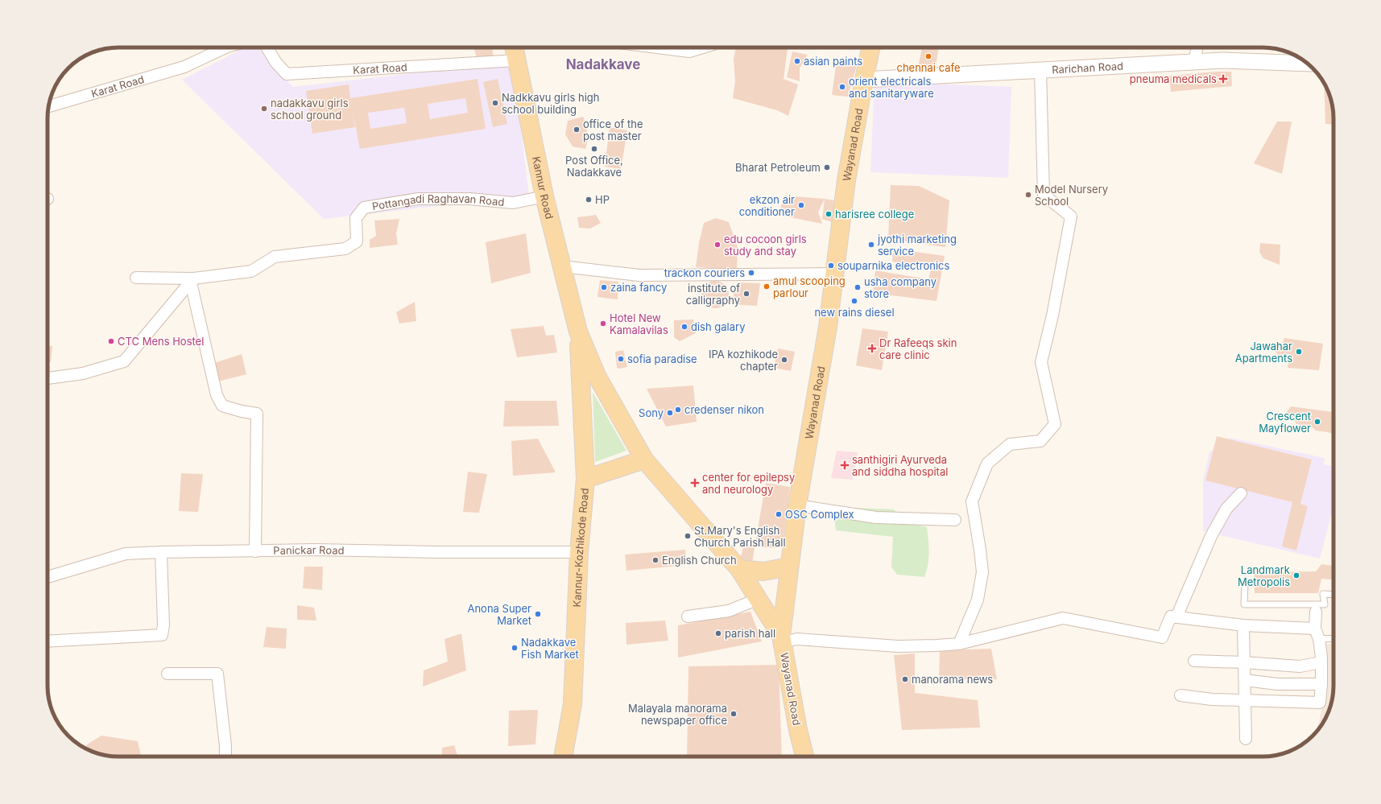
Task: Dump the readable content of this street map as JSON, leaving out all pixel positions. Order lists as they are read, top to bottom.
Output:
{
  "streets": {
    "main road": ["Wayanad Road", "Kannur Road", "Kannur-Kozhikode Road"],
    "street": [
      "Rarichan Road",
      "Karat Road",
      "Pottangadi Raghavan Road",
      "Panickar Road"
    ]
  },
  "crossings": [
    ["Rarichan Road", "Wayanad Road"],
    ["Karat Road", "Kannur Road"],
    ["Kannur Road", "Pottangadi Raghavan Road"],
    ["Kannur Road", "Kannur-Kozhikode Road"],
    ["Kannur-Kozhikode Road", "Panickar Road"]
  ],
  "districts": ["Nadakkave"],
  "places": {
    "other": [
      "chennai cafe",
      "asian paints",
      "orient electricals and sanitaryware",
      "Nadkkavu girls high school building",
      "nadakkavu girls school ground",
      "office of the post master",
      "Post Office, Nadakkave",
      "Bharat Petroleum",
      "Model Nursery School",
      "HP",
      "ekzon air conditioner",
      "harisree college",
      "edu cocoon girls study and stay",
      "jyothi marketing service",
      "souparnika electronics",
      "trackon couriers",
      "amul scooping parlour",
      "zaina fancy",
      "usha company store",
      "institute of calligraphy",
      "new rains diesel",
      "Hotel New Kamalavilas",
      "dish galary",
      "CTC Mens Hostel",
      "Jawahar Apartments",
      "sofia paradise",
      "IPA kozhikode chapter",
      "credenser nikon",
      "Sony",
      "Crescent Mayflower",
      "OSC Complex",
      "St.Mary's English Church Parish Hall",
      "English Church",
      "Landmark Metropolis",
      "Anona Super Market",
      "parish hall",
      "Nadakkave Fish Market",
      "manorama news",
      "Malayala manorama newspaper office"
    ],
    "health": [
      "pneuma medicals",
      "Dr Rafeeqs skin care clinic",
      "santhigiri Ayurveda and siddha hospital",
      "center for epilepsy and neurology"
    ]
  }
}
